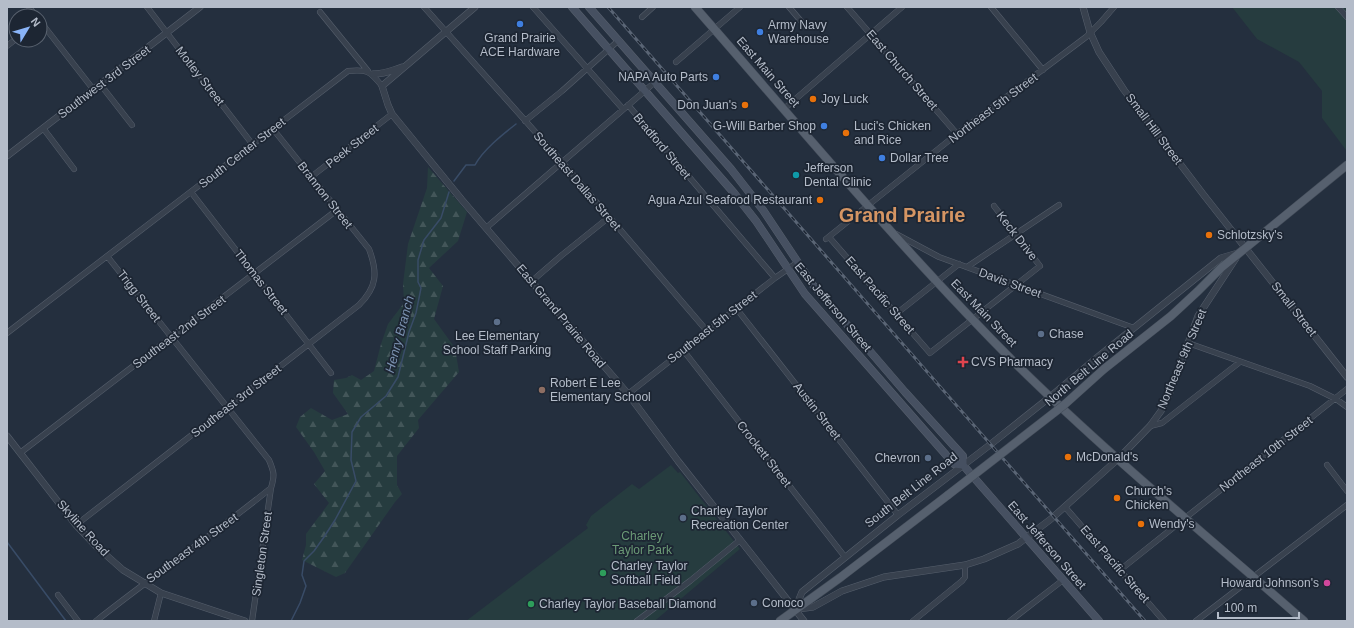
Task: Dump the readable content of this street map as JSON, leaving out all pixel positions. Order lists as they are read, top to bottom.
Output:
{
  "streets": {
    "main road": [
      "East Main Street",
      "East Jefferson Street",
      "North Belt Line Road",
      "South Belt Line Road"
    ],
    "street": [
      "East Church Street",
      "Motley Street",
      "Southwest 3rd Street",
      "Northeast 5th Street",
      "Small Hill Street",
      "Peek Street",
      "Bradford Street",
      "South Center Street",
      "Southeast Dallas Street",
      "Brannon Street",
      "Keck Drive",
      "Thomas Street",
      "Davis Street",
      "East Pacific Street",
      "Trigg Street",
      "Small Street",
      "East Grand Prairie Road",
      "Southeast 5th Street",
      "Southeast 2nd Street",
      "Northeast 9th Street",
      "Southeast 3rd Street",
      "Austin Street",
      "Crockett Street",
      "Northeast 10th Street",
      "Skyline Road",
      "Southeast 4th Street",
      "Singleton Street"
    ]
  },
  "crossings": [
    ["East Church Street", "Northeast 5th Street"],
    ["East Main Street", "Northeast 5th Street"],
    ["East Main Street", "Davis Street"],
    ["East Main Street", "East Pacific Street"],
    ["East Main Street", "Northeast 9th Street"],
    ["East Main Street", "North Belt Line Road"],
    ["East Main Street", "Northeast 10th Street"],
    ["East Main Street", "South Belt Line Road"],
    ["Motley Street", "Southwest 3rd Street"],
    ["Motley Street", "South Center Street"],
    ["Northeast 5th Street", "Small Hill Street"],
    ["Northeast 5th Street", "East Pacific Street"],
    ["Small Hill Street", "Small Street"],
    ["Small Hill Street", "Northeast 9th Street"],
    ["Small Hill Street", "North Belt Line Road"],
    ["Peek Street", "Brannon Street"],
    ["Peek Street", "East Grand Prairie Road"],
    ["Bradford Street", "Southeast 5th Street"],
    ["South Center Street", "Brannon Street"],
    ["South Center Street", "Thomas Street"],
    ["South Center Street", "Trigg Street"],
    ["Southeast Dallas Street", "Southeast 5th Street"],
    ["Brannon Street", "Southeast 2nd Street"],
    ["Brannon Street", "Southeast 3rd Street"],
    ["Keck Drive", "Davis Street"],
    ["Thomas Street", "Southeast 2nd Street"],
    ["Thomas Street", "Southeast 3rd Street"],
    ["Davis Street", "North Belt Line Road"],
    ["East Pacific Street", "Northeast 9th Street"],
    ["East Pacific Street", "Northeast 10th Street"],
    ["Trigg Street", "Southeast 2nd Street"],
    ["Trigg Street", "Southeast 3rd Street"],
    ["Trigg Street", "Southeast 4th Street"],
    ["Trigg Street", "Singleton Street"],
    ["East Jefferson Street", "Southeast 5th Street"],
    ["East Jefferson Street", "Northeast 9th Street"],
    ["East Jefferson Street", "South Belt Line Road"],
    ["Small Street", "Northeast 9th Street"],
    ["Small Street", "North Belt Line Road"],
    ["East Grand Prairie Road", "Southeast 5th Street"],
    ["East Grand Prairie Road", "Northeast 9th Street"],
    ["East Grand Prairie Road", "South Belt Line Road"],
    ["Southeast 5th Street", "Austin Street"],
    ["Southeast 5th Street", "Crockett Street"],
    ["Southeast 2nd Street", "Skyline Road"],
    ["Northeast 9th Street", "North Belt Line Road"],
    ["Northeast 9th Street", "South Belt Line Road"],
    ["North Belt Line Road", "South Belt Line Road"],
    ["Southeast 3rd Street", "Skyline Road"],
    ["Austin Street", "South Belt Line Road"],
    ["Crockett Street", "South Belt Line Road"],
    ["Skyline Road", "Southeast 4th Street"],
    ["Southeast 4th Street", "Singleton Street"]
  ],
  "districts": ["Grand Prairie"],
  "water": ["Henry Branch"],
  "parks": ["Charley Taylor Park"],
  "places": {
    "other": [
      "Grand Prairie ACE Hardware",
      "Army Navy Warehouse",
      "NAPA Auto Parts",
      "Joy Luck",
      "Don Juan's",
      "G-Will Barber Shop",
      "Luci's Chicken and Rice",
      "Dollar Tree",
      "Jefferson Dental Clinic",
      "Agua Azul Seafood Restaurant",
      "Schlotzsky's",
      "Lee Elementary School Staff Parking",
      "Chase",
      "Robert E Lee Elementary School",
      "McDonald's",
      "Chevron",
      "Church's Chicken",
      "Charley Taylor Recreation Center",
      "Wendy's",
      "Charley Taylor Softball Field",
      "Howard Johnson's",
      "Conoco",
      "Charley Taylor Baseball Diamond"
    ],
    "health": ["CVS Pharmacy"]
  },
  "scale_bar": "100 m",
  "north": "top right"
}
